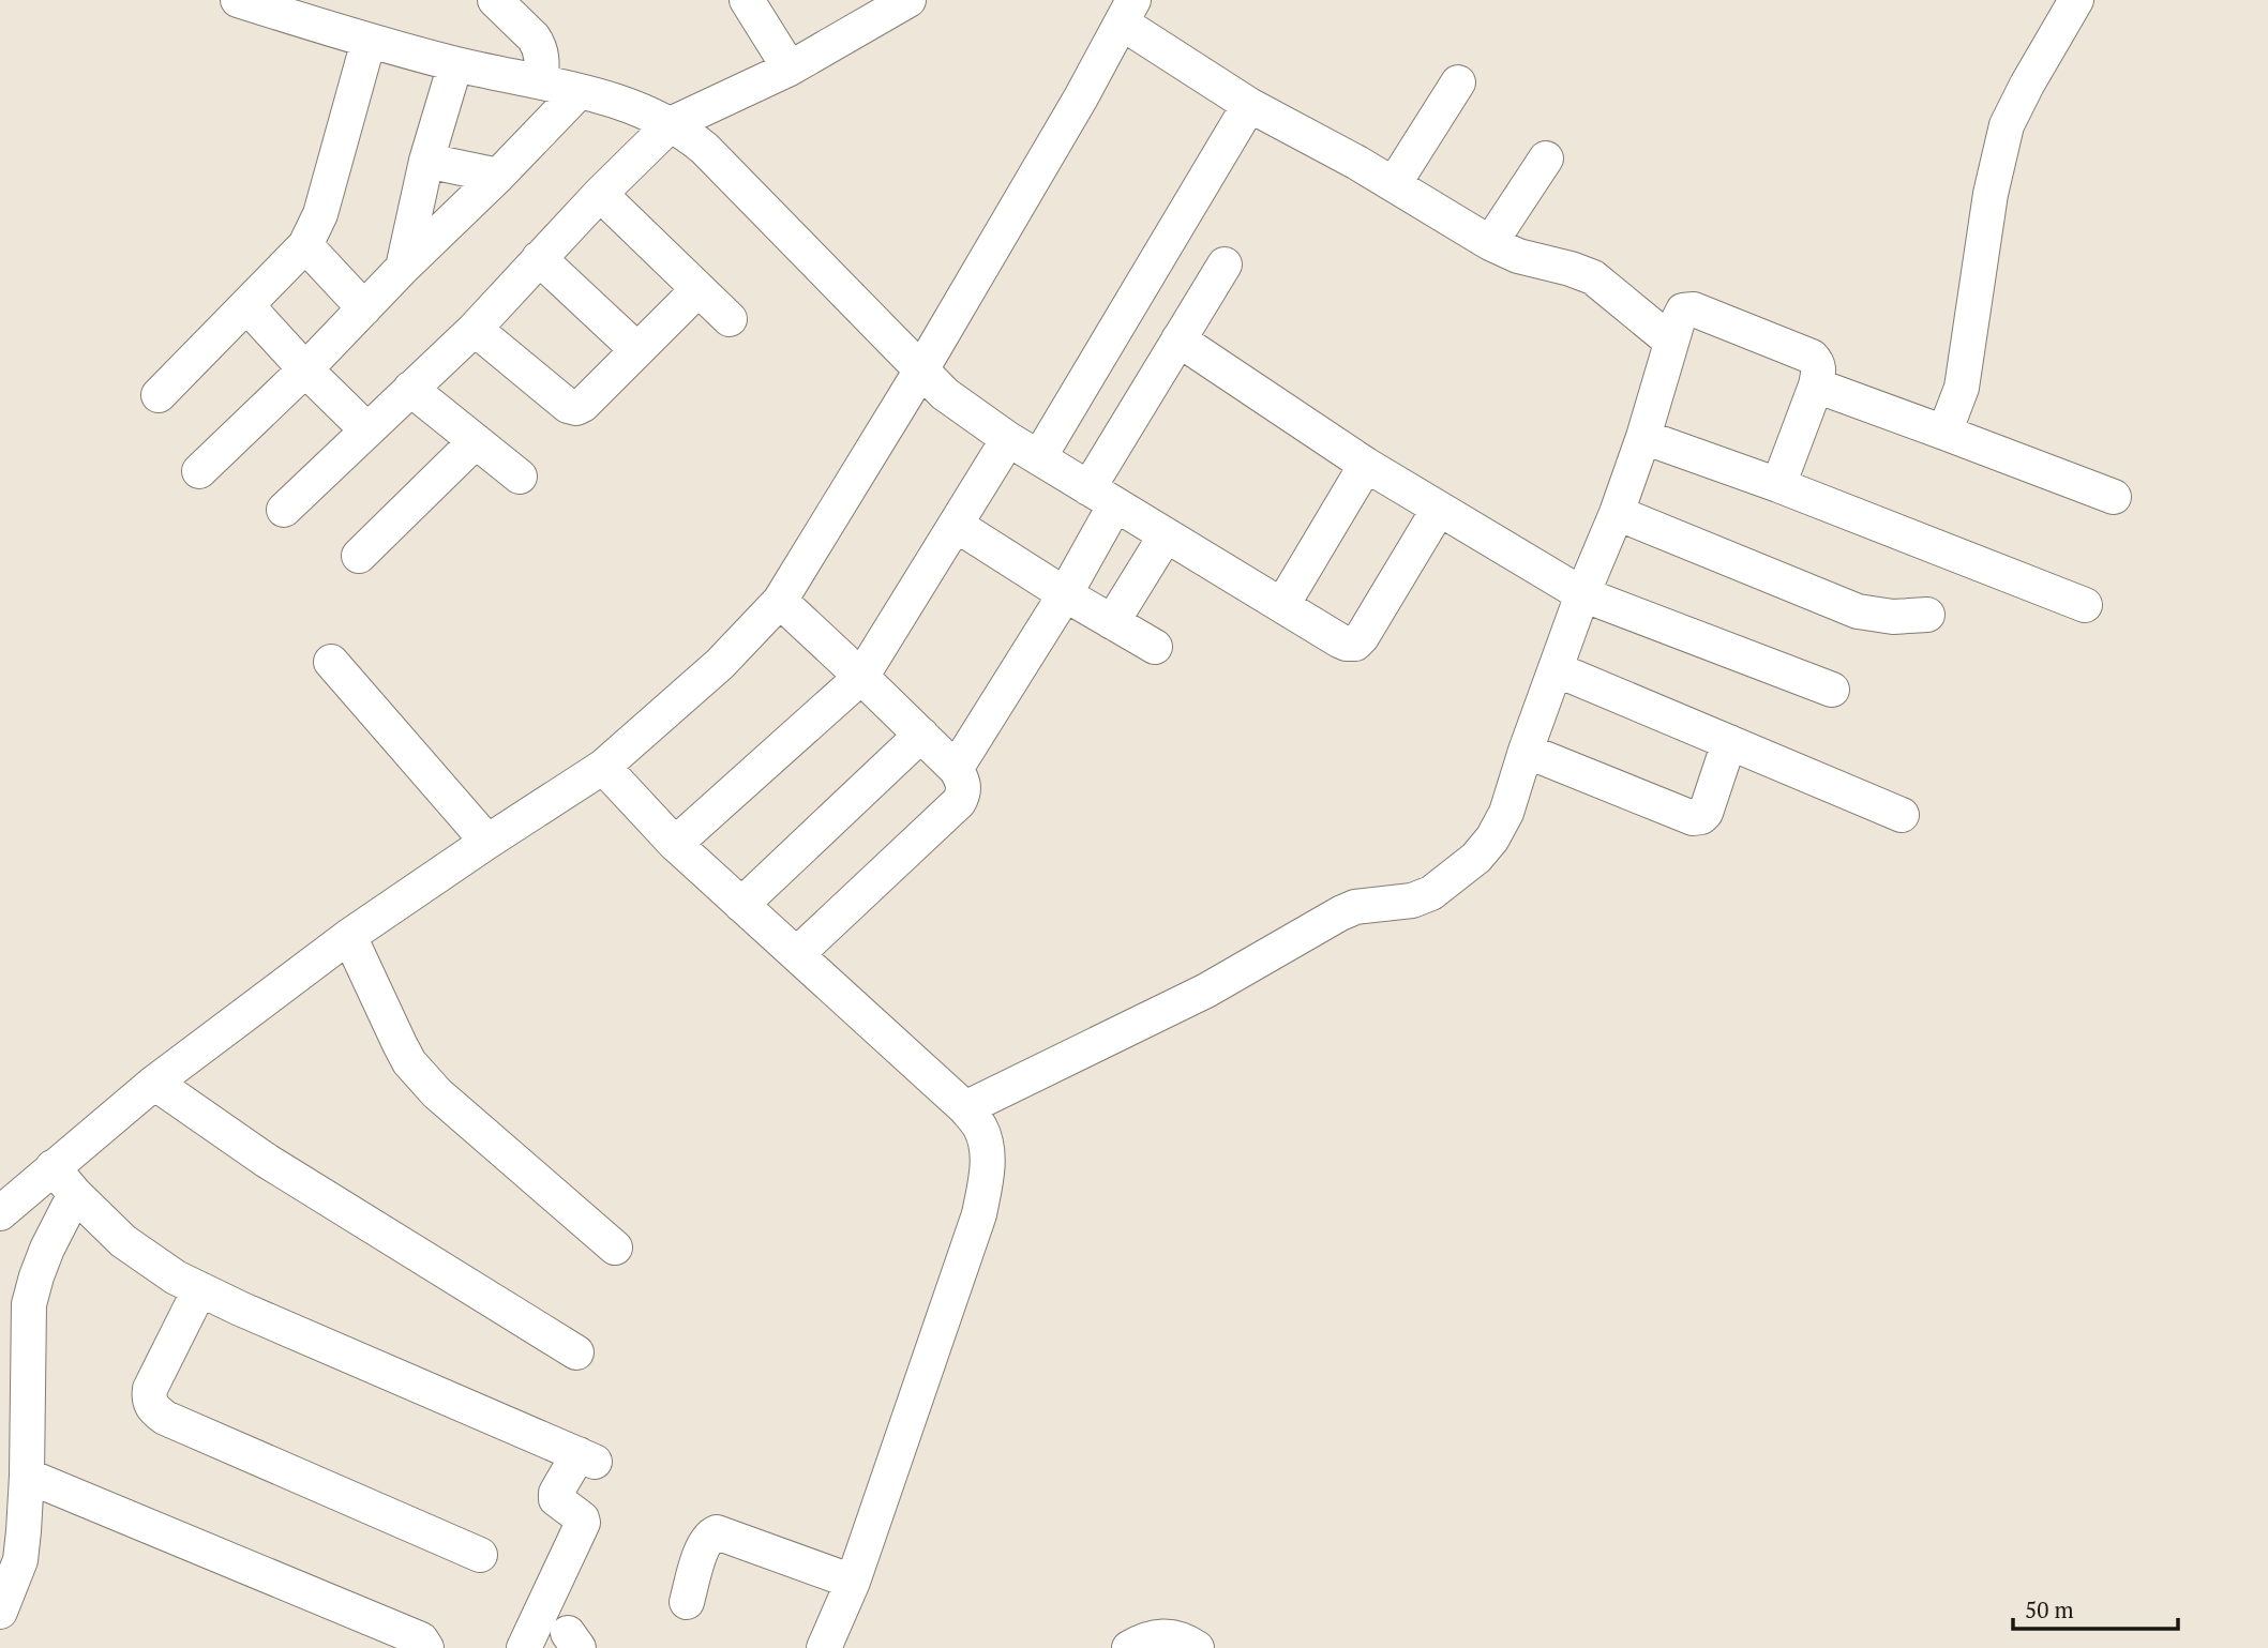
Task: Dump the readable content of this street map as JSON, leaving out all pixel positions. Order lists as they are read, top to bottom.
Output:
{
  "scale_bar": "50 m"
}
